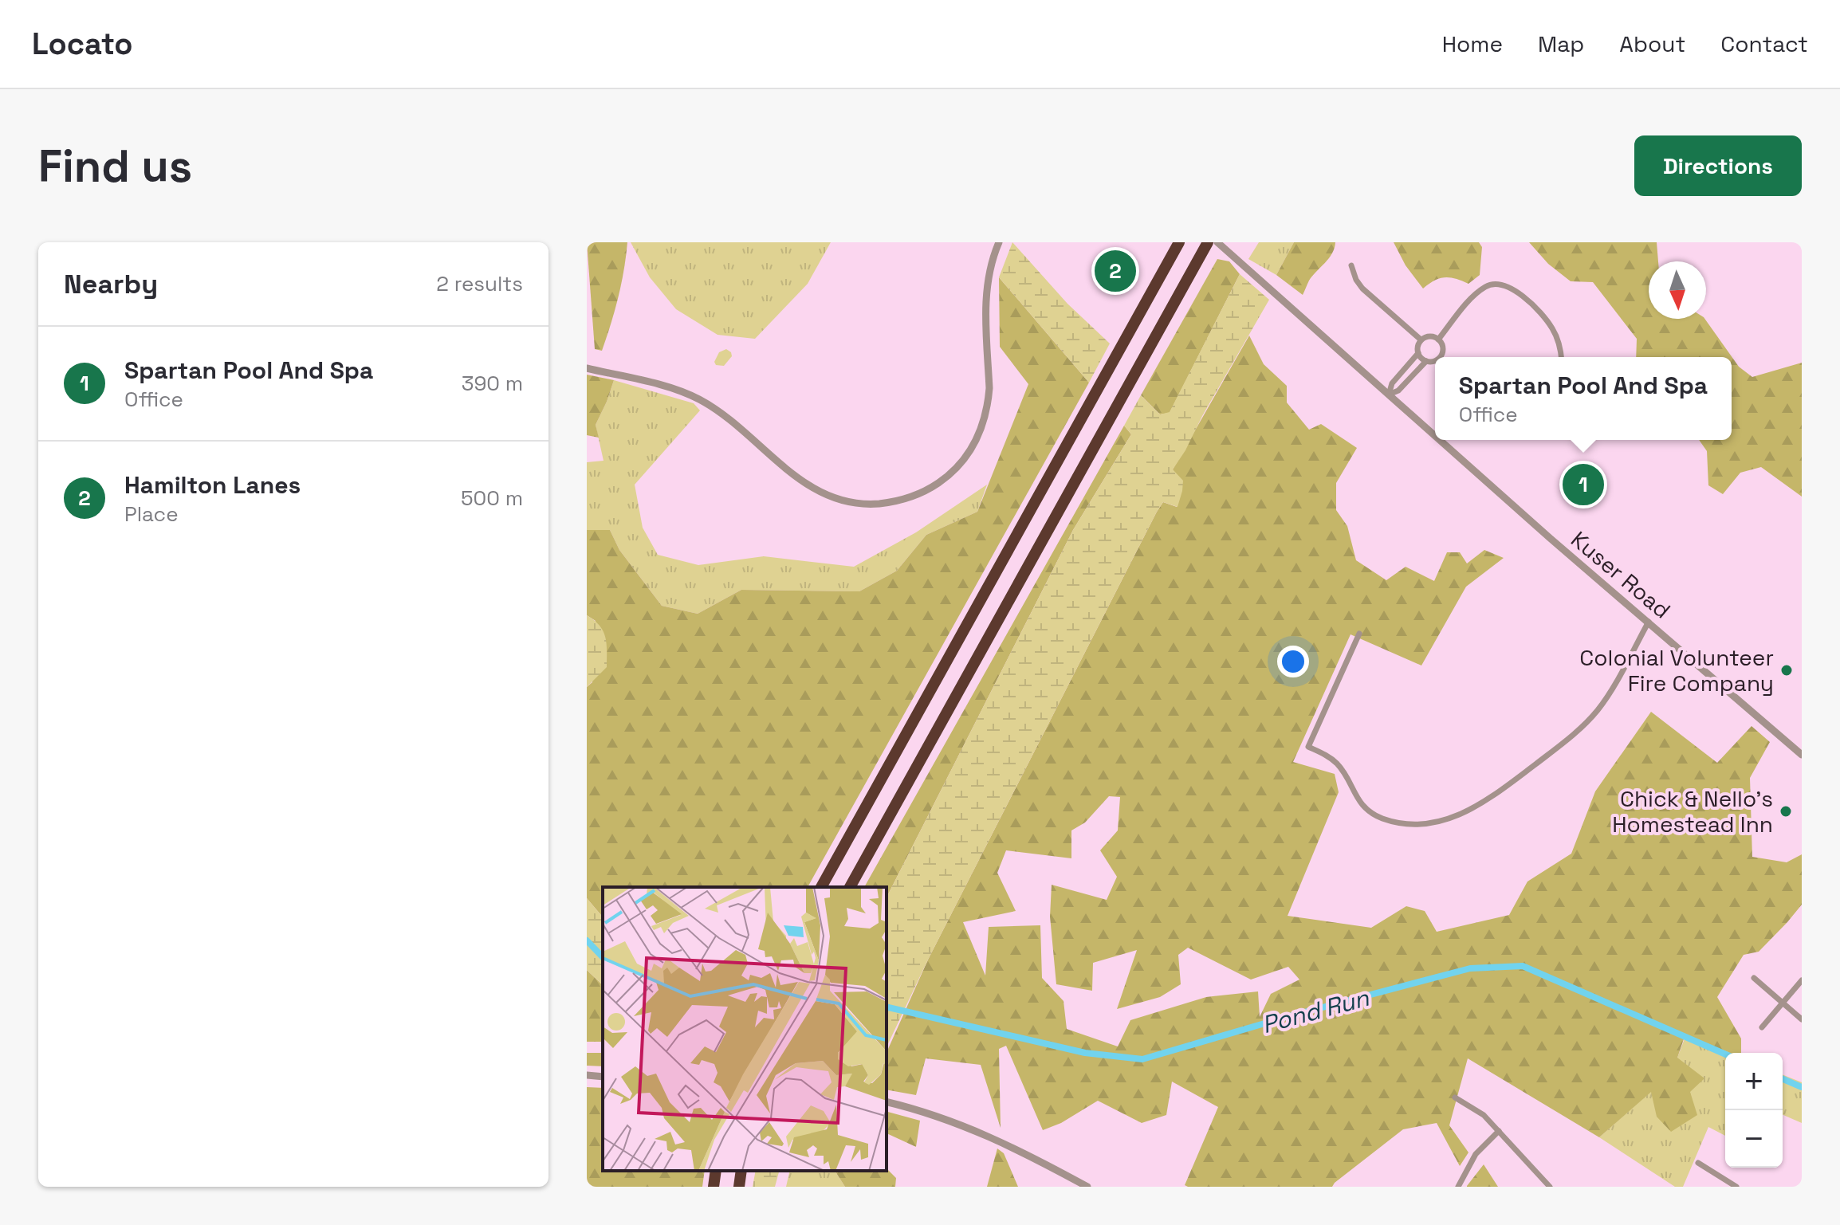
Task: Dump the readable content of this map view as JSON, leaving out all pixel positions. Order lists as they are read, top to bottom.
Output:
{
  "streets": {
    "street": ["Kuser Road"]
  },
  "water": ["Pond Run"],
  "places": ["Colonial Volunteer Fire Company", "Chick & Nello’s Homestead Inn"],
  "north": "bottom",
  "page": {
    "header": "Locato",
    "nav": [
      "Home",
      "Map",
      "About",
      "Contact"
    ],
    "buttons": "Directions",
    "title": "Find us",
    "heading": ["Nearby", "2 results"],
    "pins": ["2", "1"],
    "list": [
      {
        "mark": "1",
        "name": "Spartan Pool And Spa",
        "note": "Office",
        "value": "390 m"
      },
      {
        "mark": "2",
        "name": "Hamilton Lanes",
        "note": "Place",
        "value": "500 m"
      }
    ],
    "popup": ["Spartan Pool And Spa", "Office"],
    "map_buttons": ["+", "−"]
  }
}
